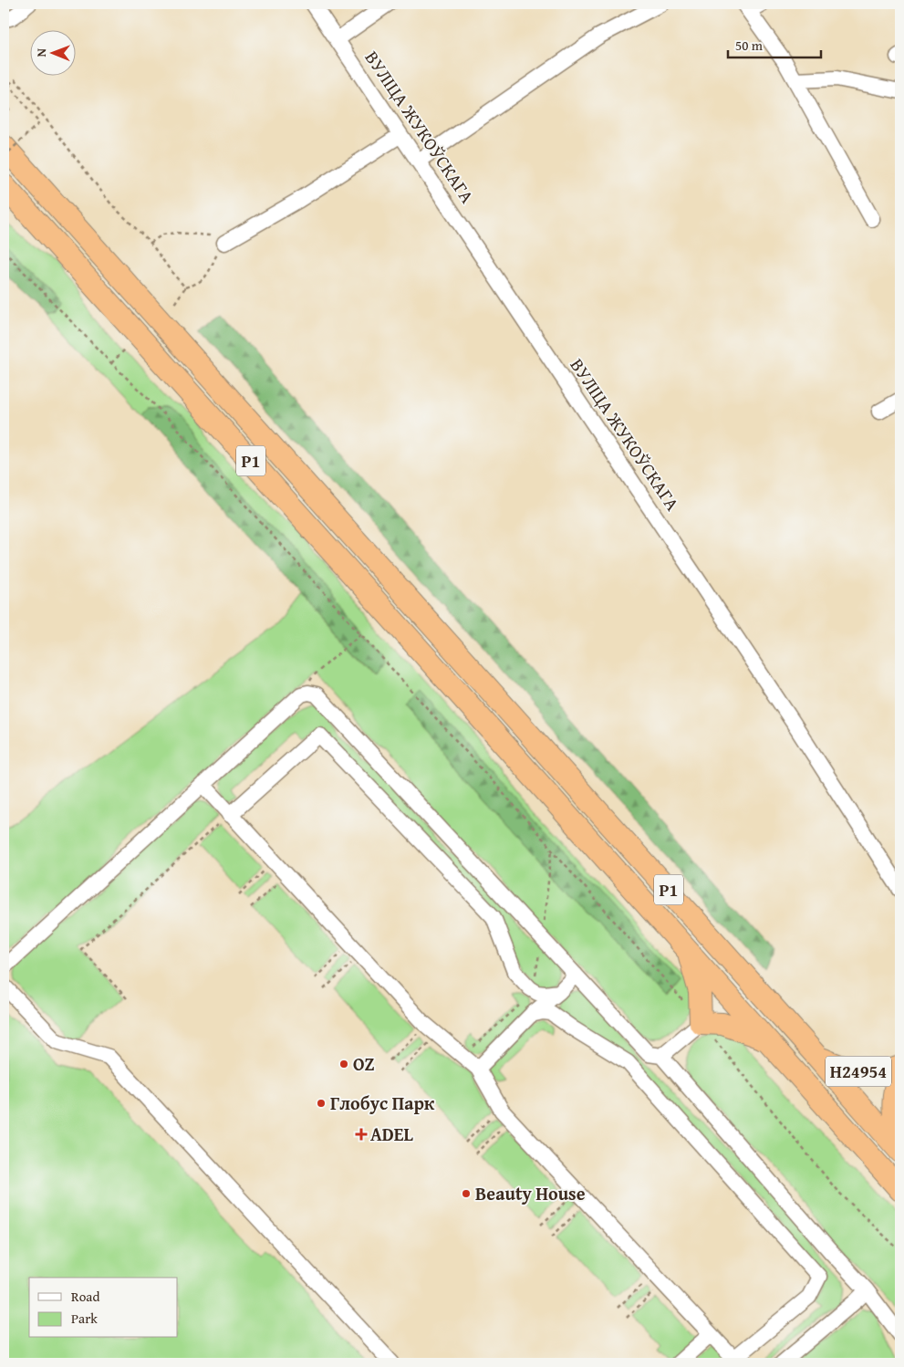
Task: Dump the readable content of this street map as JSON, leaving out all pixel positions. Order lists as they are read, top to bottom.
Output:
{
  "streets": {
    "highway": ["Р1", "Н24954"],
    "street": ["ВУЛІЦА ЖУКОЎСКАГА"]
  },
  "crossings": [
    ["Р1", "Н24954"]
  ],
  "places": {
    "other": ["OZ", "Глобус Парк", "Beauty House"],
    "health": ["ADEL"]
  },
  "legend": ["Road", "Park"],
  "scale_bar": "50 m",
  "north": "left"
}
